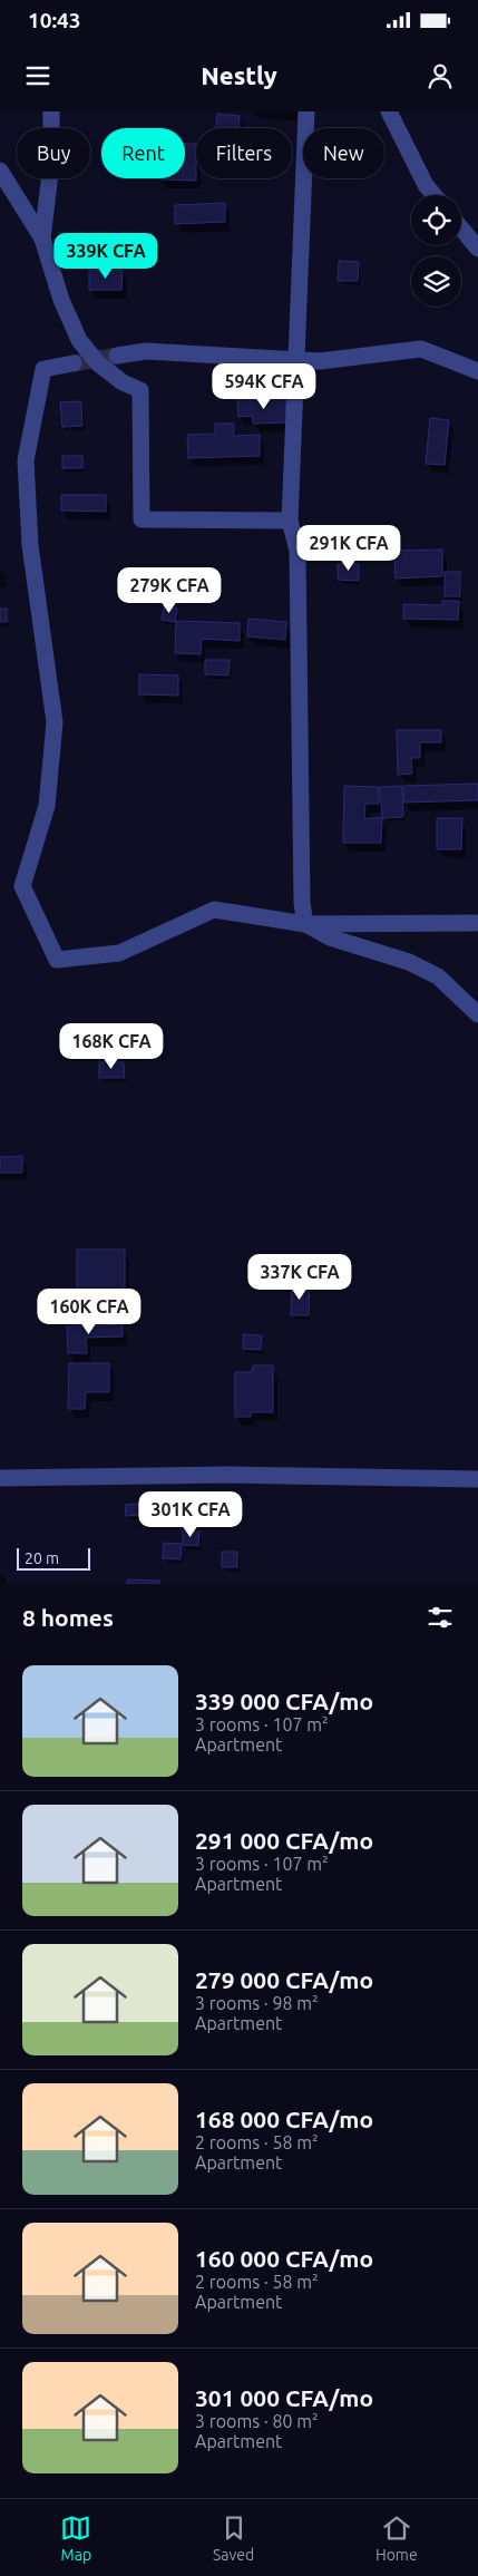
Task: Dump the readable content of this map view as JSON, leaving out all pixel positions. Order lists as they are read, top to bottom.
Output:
{
  "scale_bar": "20 m",
  "page": {
    "status": "10:43",
    "header": "Nestly",
    "chip": [
      "Buy",
      "Rent",
      "Filters",
      "New"
    ],
    "price": [
      "339K CFA",
      "594K CFA",
      "291K CFA",
      "279K CFA",
      "168K CFA",
      "337K CFA",
      "160K CFA",
      "301K CFA"
    ],
    "scale": "20 m",
    "heading": "8 homes",
    "list": [
      {
        "name": "339 000 CFA/mo",
        "note": "3 rooms · 107 m² · Apartment"
      },
      {
        "name": "291 000 CFA/mo",
        "note": "3 rooms · 107 m² · Apartment"
      },
      {
        "name": "279 000 CFA/mo",
        "note": "3 rooms · 98 m² · Apartment"
      },
      {
        "name": "168 000 CFA/mo",
        "note": "2 rooms · 58 m² · Apartment"
      },
      {
        "name": "160 000 CFA/mo",
        "note": "2 rooms · 58 m² · Apartment"
      },
      {
        "name": "301 000 CFA/mo",
        "note": "3 rooms · 80 m² · Apartment"
      }
    ],
    "tabs": ["Map", "Saved", "Home"]
  }
}
